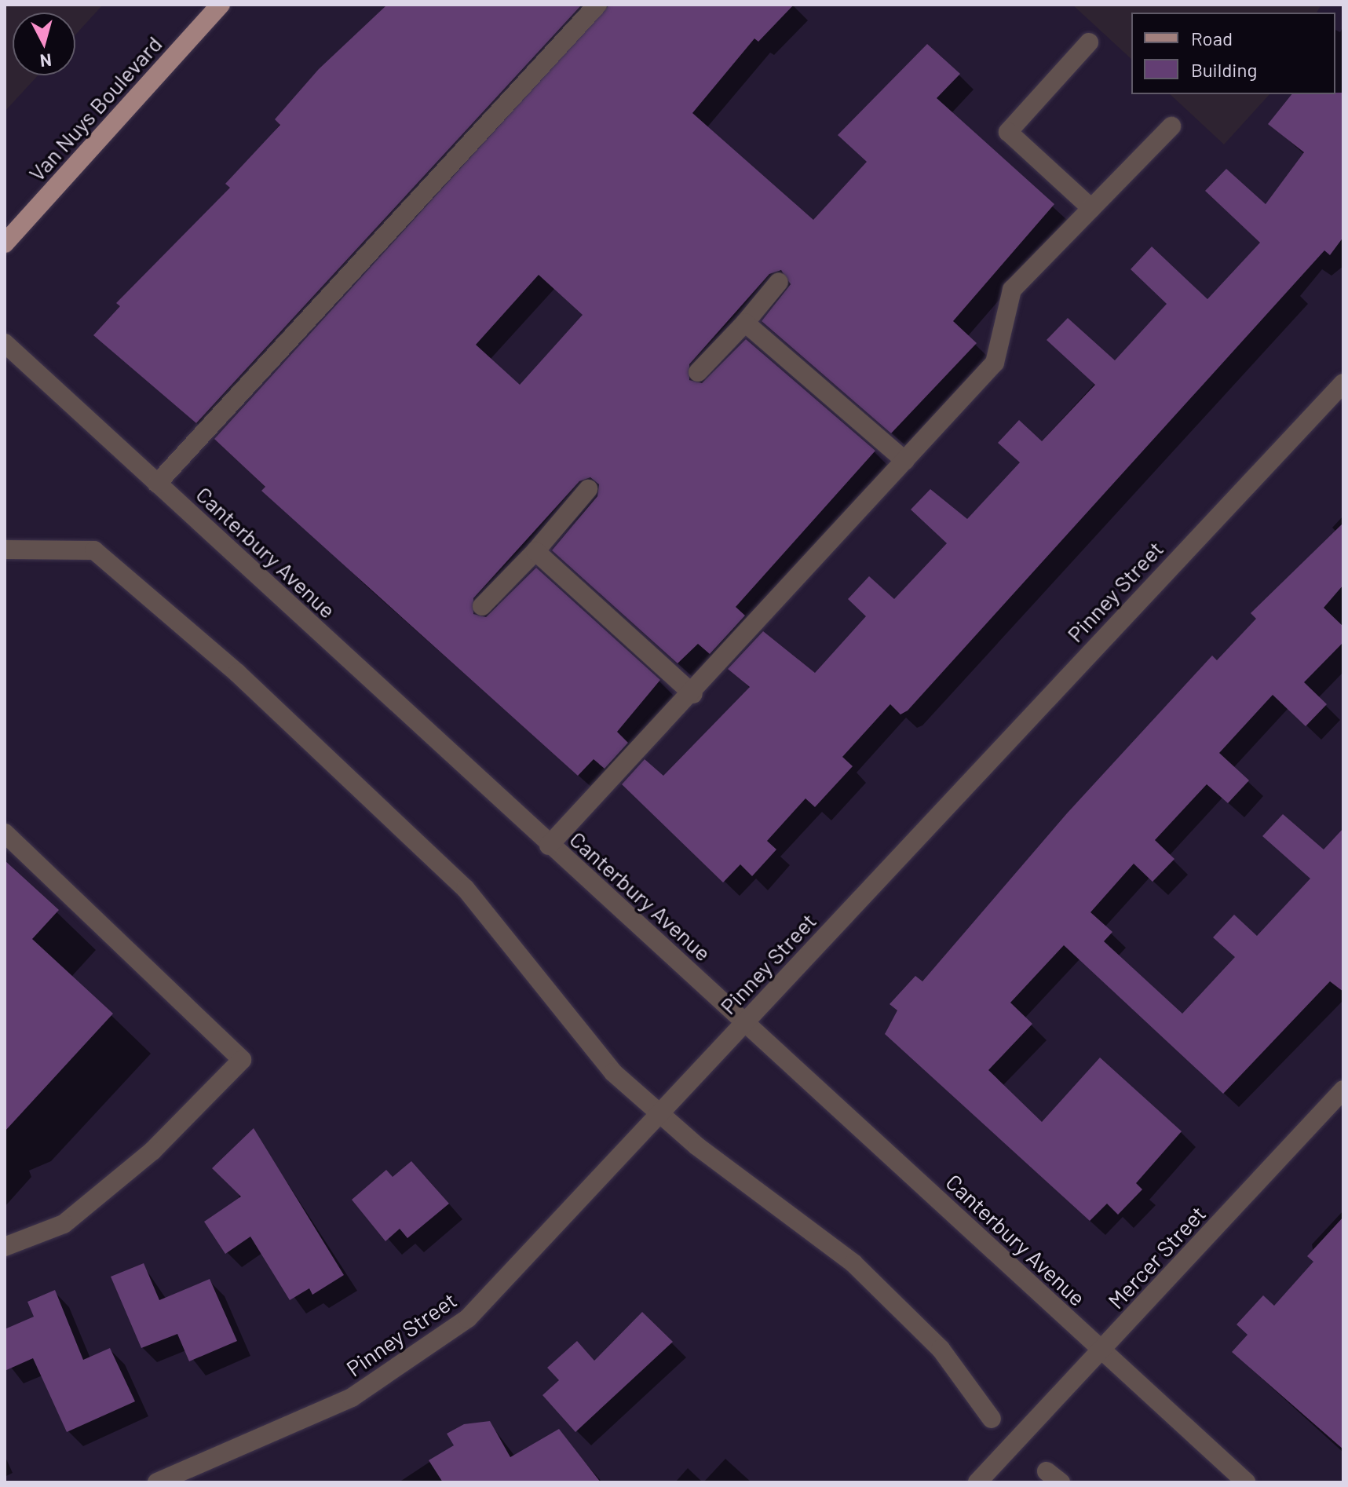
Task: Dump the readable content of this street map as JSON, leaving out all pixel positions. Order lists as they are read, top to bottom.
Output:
{
  "streets": {
    "main road": ["Van Nuys Boulevard"],
    "street": ["Canterbury Avenue", "Pinney Street", "Mercer Street"]
  },
  "crossings": [
    ["Canterbury Avenue", "Pinney Street"],
    ["Canterbury Avenue", "Mercer Street"]
  ],
  "legend": ["Road", "Building"],
  "north": "bottom"
}
